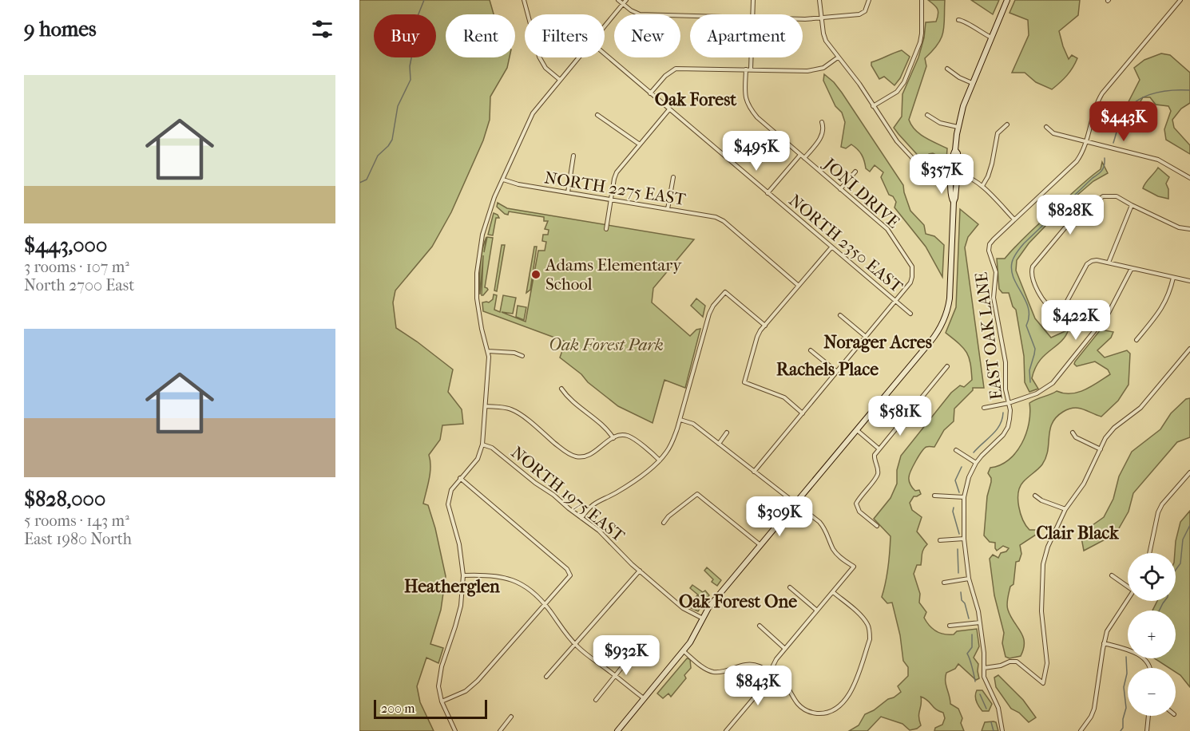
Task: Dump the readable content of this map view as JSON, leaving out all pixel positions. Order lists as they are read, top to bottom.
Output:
{
  "streets": {
    "street": [
      "NORTH 2275 EAST",
      "JONI DRIVE",
      "NORTH 2350 EAST",
      "EAST OAK LANE",
      "NORTH 1975 EAST"
    ]
  },
  "crossings": [
    ["JONI DRIVE", "NORTH 2350 EAST"]
  ],
  "districts": [
    "Oak Forest",
    "Norager Acres",
    "Rachels Place",
    "Clair Black",
    "Heatherglen",
    "Oak Forest One"
  ],
  "parks": ["Oak Forest Park"],
  "places": ["Adams Elementary School"],
  "scale_bar": "200 m",
  "page": {
    "heading": "9 homes",
    "chip": [
      "Buy",
      "Rent",
      "Filters",
      "New",
      "Apartment"
    ],
    "list": [
      {
        "name": "$443,000",
        "note": "3 rooms · 107 m² · North 2700 East"
      },
      {
        "name": "$828,000",
        "note": "5 rooms · 143 m² · East 1980 North"
      }
    ],
    "price": [
      "$443K",
      "$495K",
      "$357K",
      "$828K",
      "$422K",
      "$581K",
      "$309K",
      "$932K",
      "$843K"
    ],
    "map_buttons": ["+", "−"],
    "scale": "200 m"
  }
}
